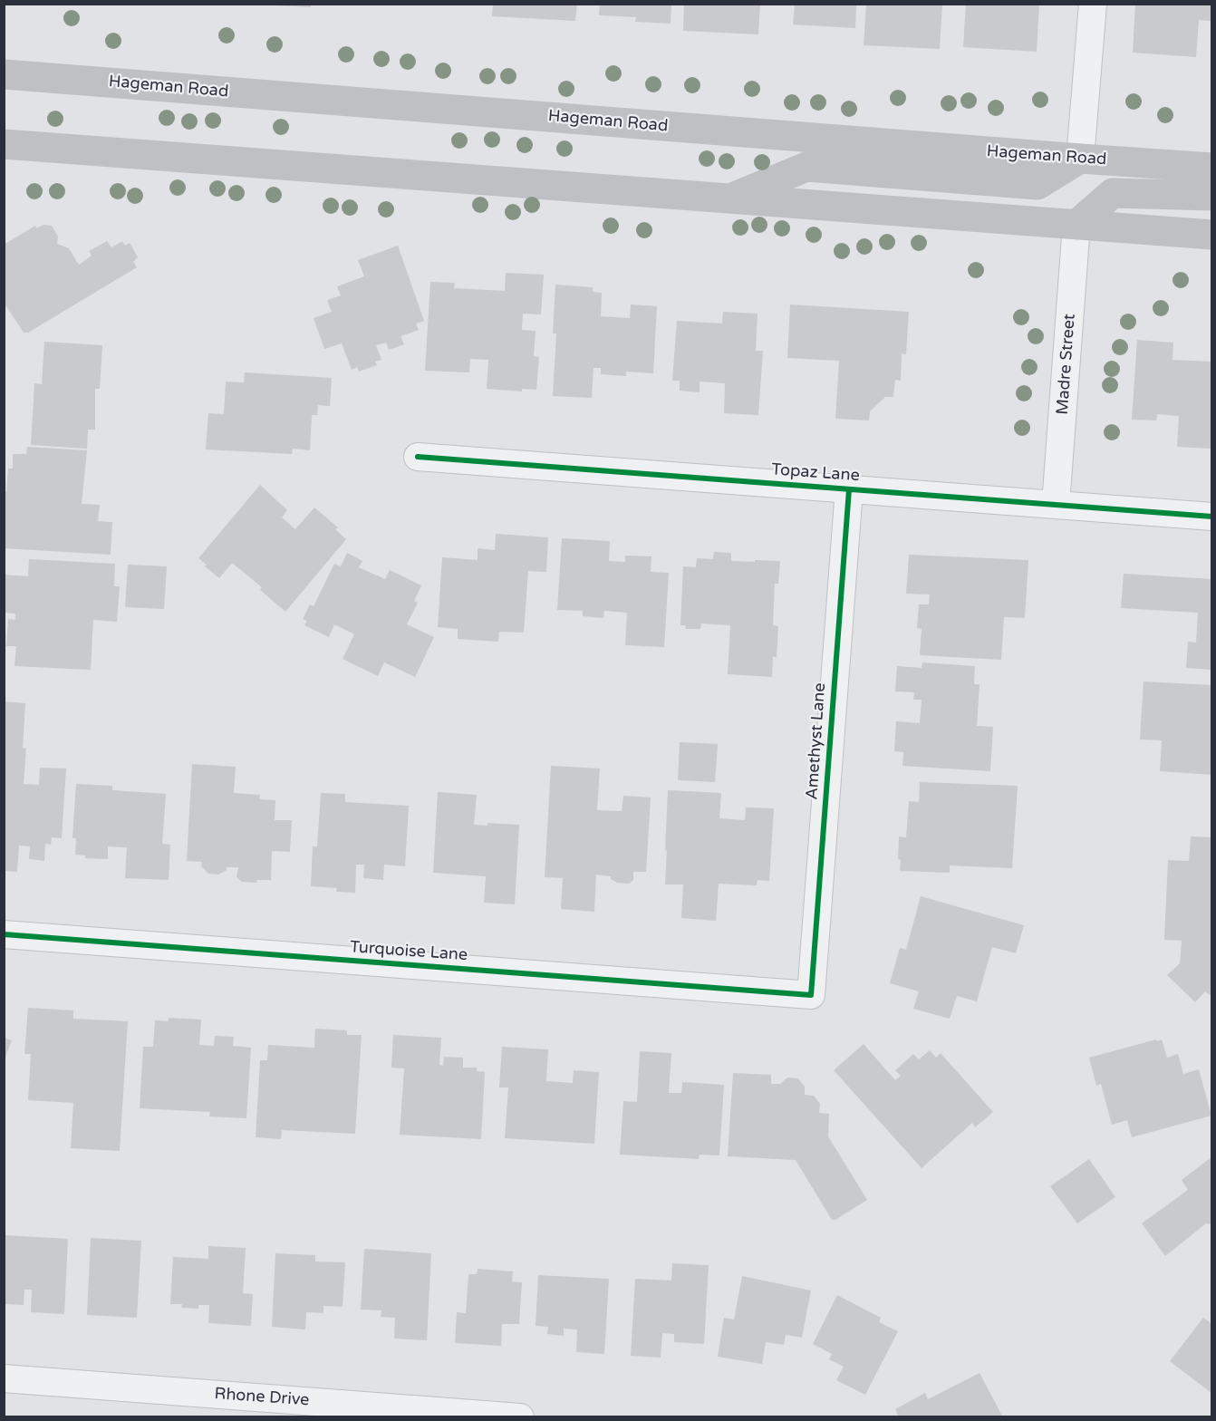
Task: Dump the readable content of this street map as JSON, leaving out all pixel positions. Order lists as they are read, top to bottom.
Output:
{
  "streets": {
    "main road": ["Hageman Road"],
    "street": [
      "Madre Street",
      "Topaz Lane",
      "Amethyst Lane",
      "Turquoise Lane",
      "Rhone Drive"
    ]
  },
  "crossings": [
    ["Madre Street", "Topaz Lane"],
    ["Topaz Lane", "Amethyst Lane"],
    ["Amethyst Lane", "Turquoise Lane"]
  ]
}
